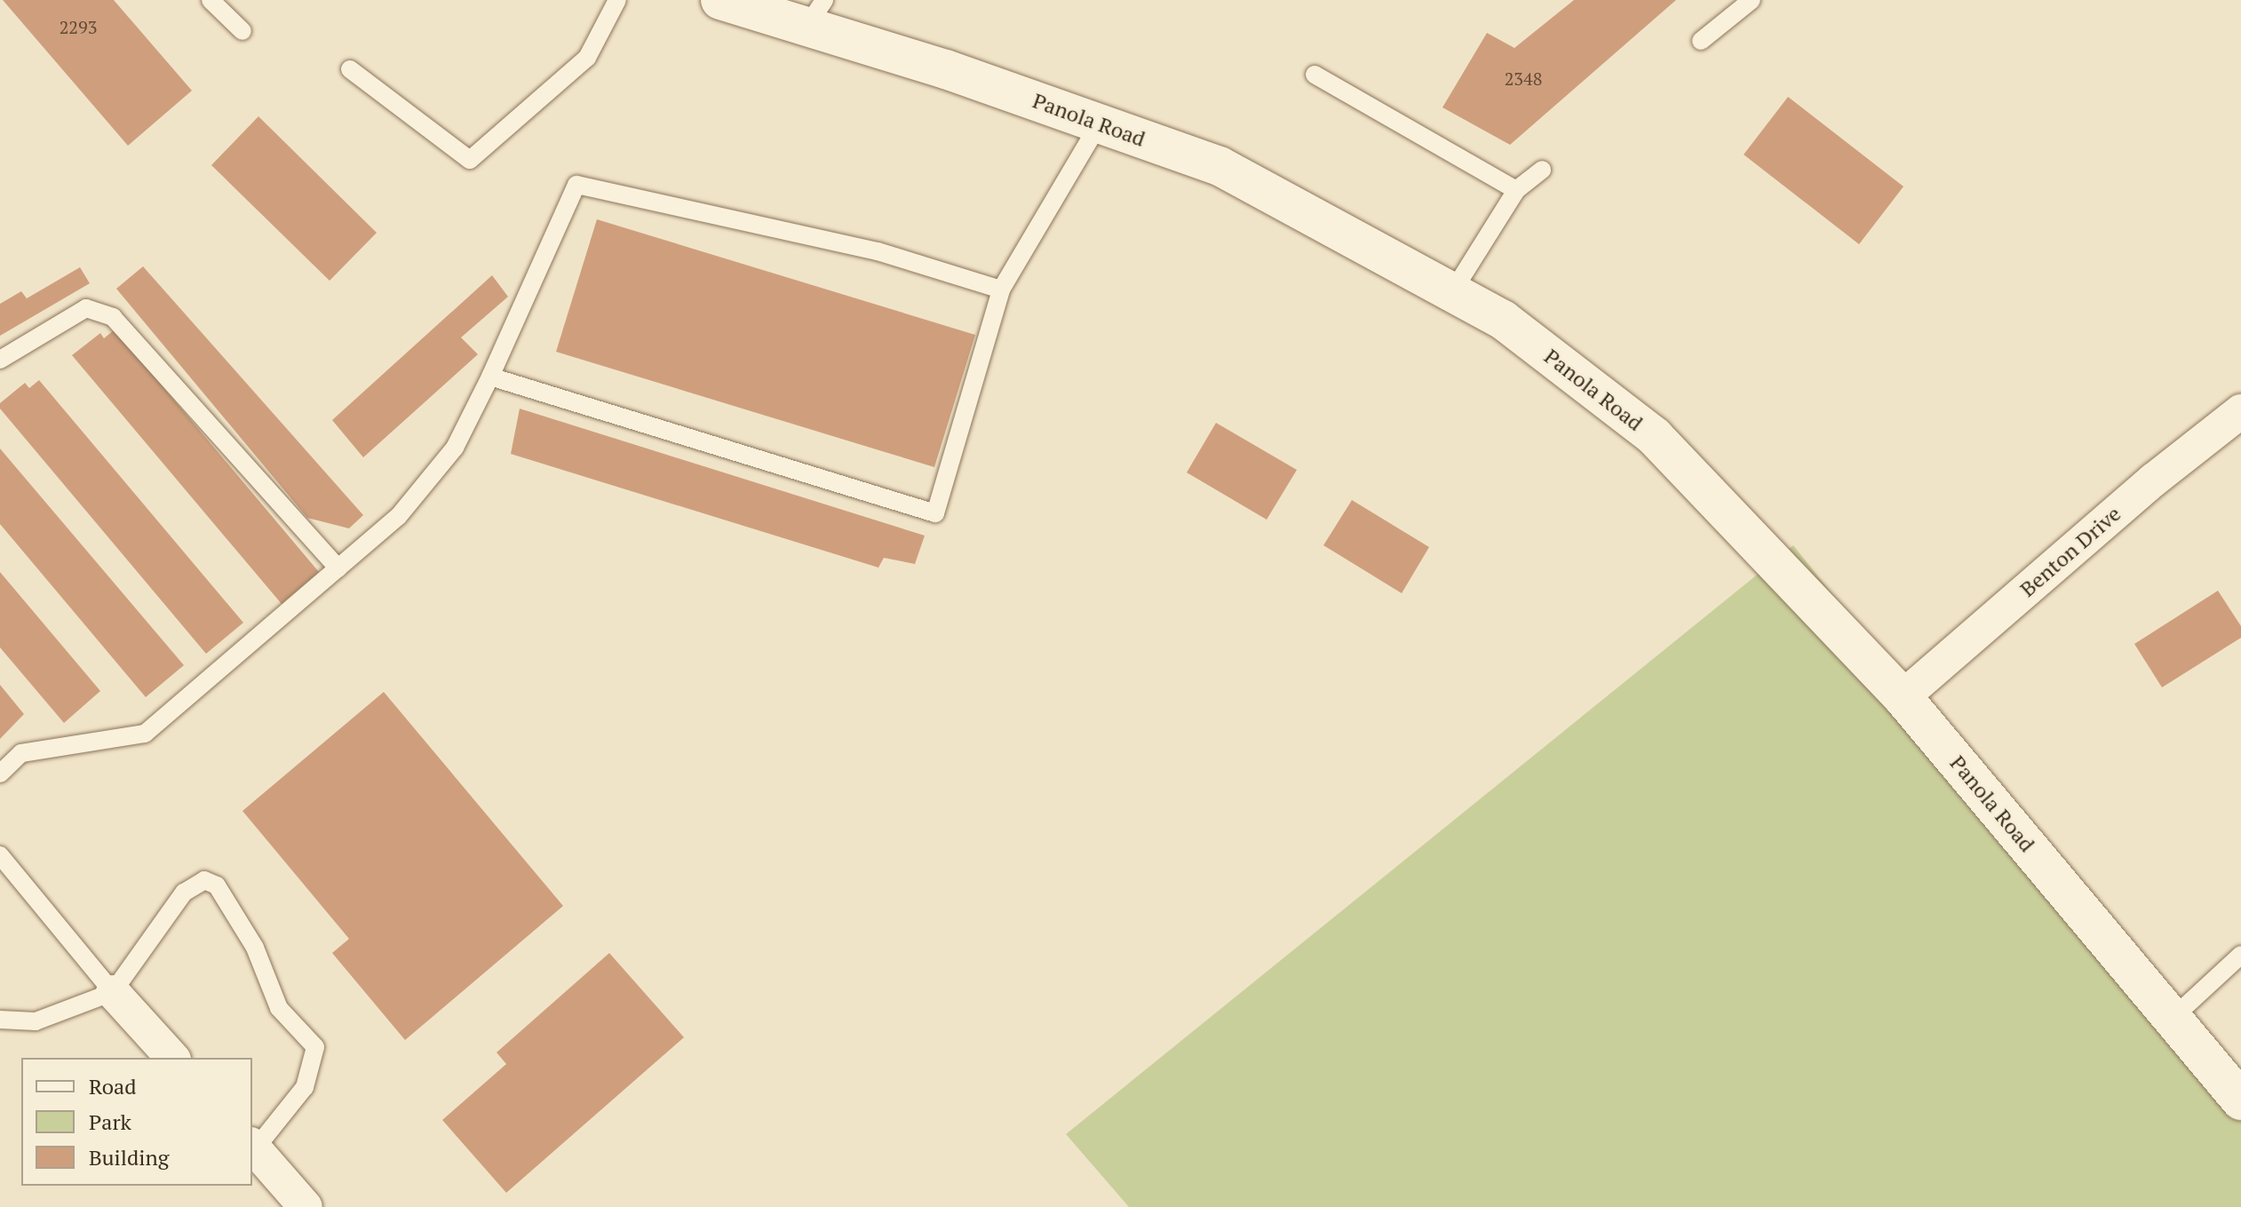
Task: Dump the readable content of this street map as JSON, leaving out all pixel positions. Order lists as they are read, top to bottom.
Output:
{
  "streets": {
    "main road": ["Panola Road"],
    "street": ["Benton Drive"]
  },
  "crossings": [
    ["Panola Road", "Benton Drive"]
  ],
  "house_numbers": ["2293", "2348"],
  "legend": ["Road", "Park", "Building"]
}
